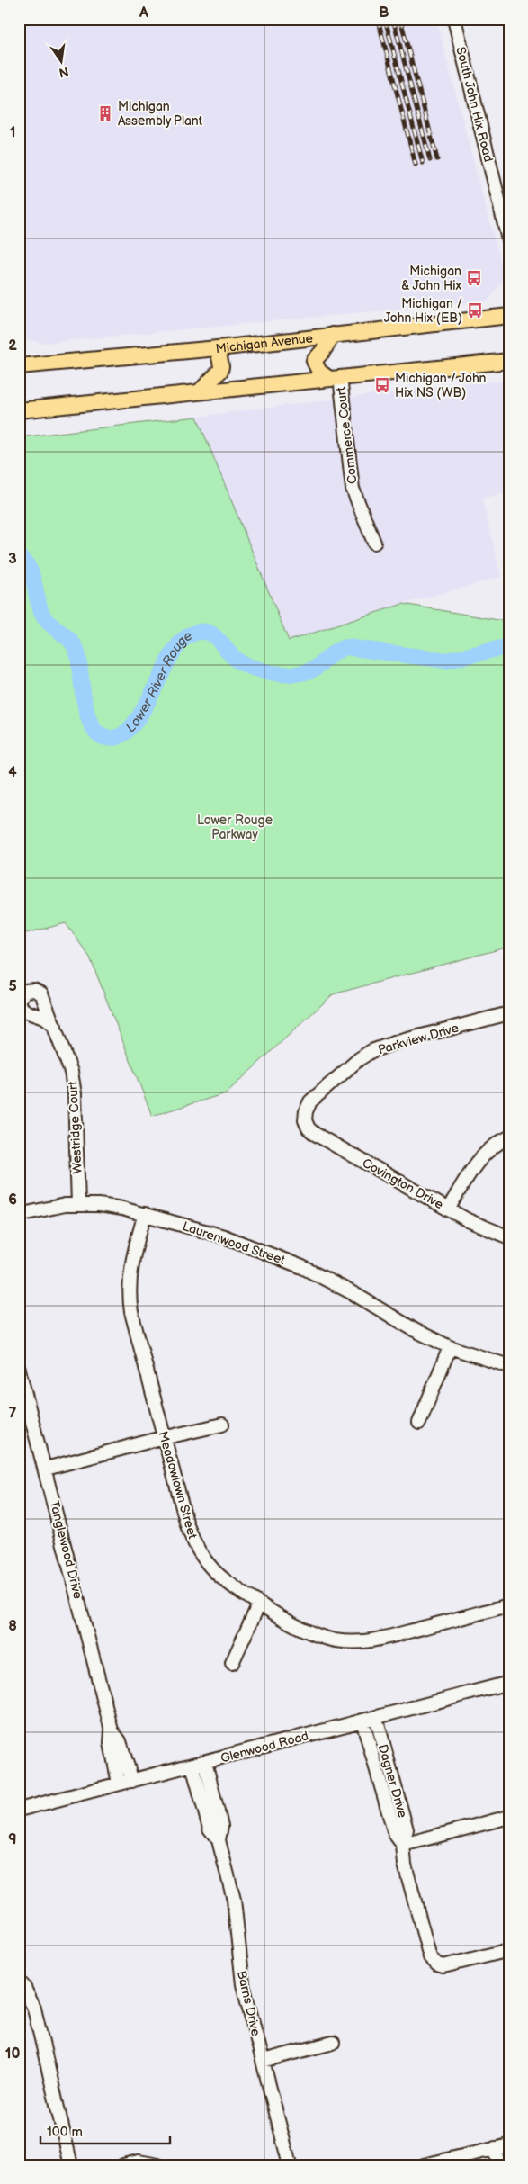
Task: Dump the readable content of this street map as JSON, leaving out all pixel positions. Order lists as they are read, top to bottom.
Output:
{
  "streets": {
    "main road": ["Michigan Avenue"],
    "street": [
      "South John Hix Road",
      "Commerce Court",
      "Parkview Drive",
      "Westridge Court",
      "Covington Drive",
      "Laurenwood Street",
      "Meadowlawn Street",
      "Tanglewood Drive",
      "Glenwood Road",
      "Dagner Drive",
      "Barns Drive"
    ]
  },
  "crossings": [
    ["Parkview Drive", "Covington Drive"],
    ["Westridge Court", "Laurenwood Street"],
    ["Laurenwood Street", "Meadowlawn Street"],
    ["Tanglewood Drive", "Glenwood Road"],
    ["Glenwood Road", "Dagner Drive"],
    ["Glenwood Road", "Barns Drive"]
  ],
  "water": ["Lower River Rouge"],
  "parks": ["Lower Rouge Parkway"],
  "places": {
    "building": ["Michigan Assembly Plant"],
    "bus stop": ["Michigan & John Hix", "Michigan / John Hix (EB)", "Michigan / John Hix NS (WB)"]
  },
  "scale_bar": "100 m",
  "north": "bottom",
  "grid": {
    "columns": ["A", "B"],
    "rows": [
      "1",
      "2",
      "3",
      "4",
      "5",
      "6",
      "7",
      "8",
      "9",
      "10"
    ]
  }
}
